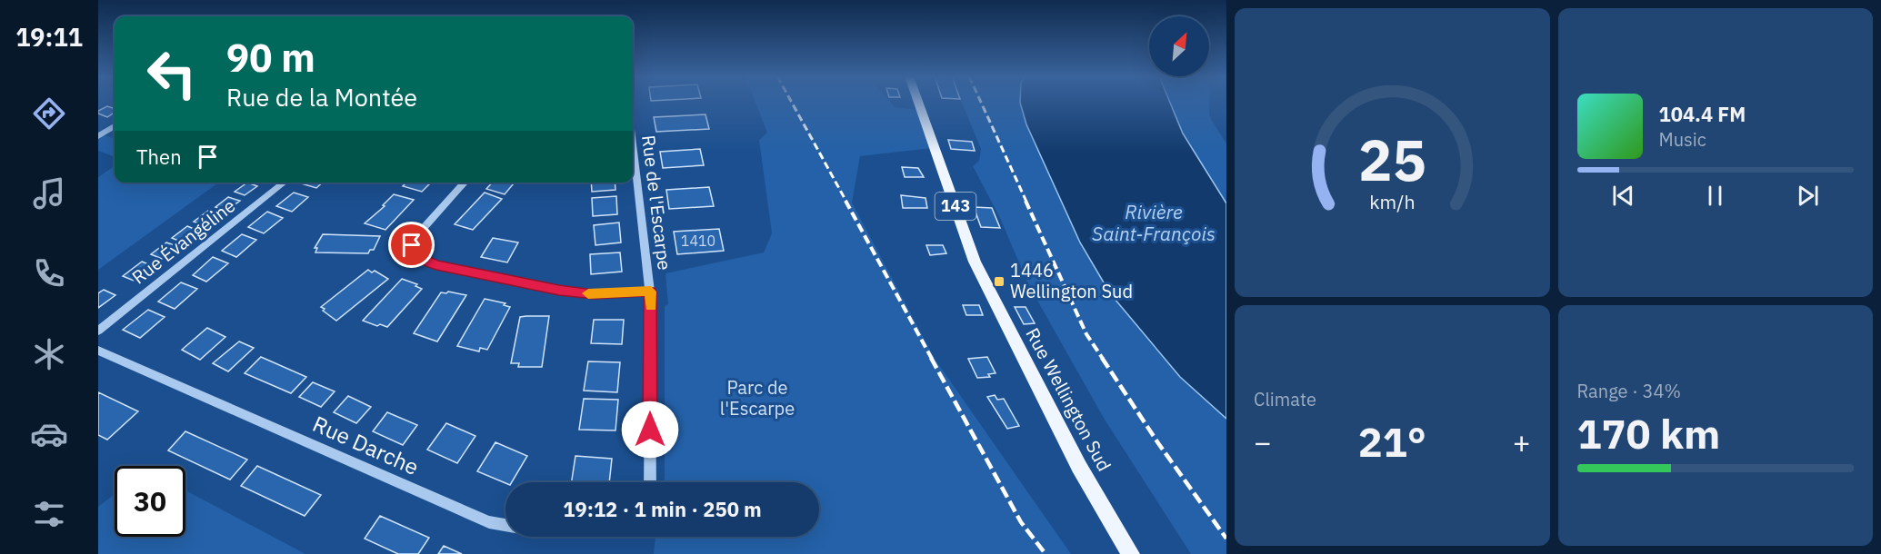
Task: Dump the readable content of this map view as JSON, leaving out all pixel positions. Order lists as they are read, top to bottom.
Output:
{
  "streets": {
    "main road": ["143", "Rue Wellington Sud"],
    "street": ["Rue de l'Escarpe", "Rue Évangéline", "Rue Darche"]
  },
  "water": ["Rivière Saint-François"],
  "parks": ["Parc de l'Escarpe"],
  "places": {
    "transit": ["1446 Wellington Sud"]
  },
  "house_numbers": ["1410"],
  "north": "top right",
  "page": {
    "tabs": "19:11",
    "turn": ["90 m", "Rue de la Montée"],
    "song": ["104.4 FM", "Music"],
    "then": "Then",
    "tile": [
      "Climate",
      ["Range · 34%", "170 km"]
    ],
    "heat": ["−", "21°", "+"],
    "limit": "30",
    "trip": "19:12 · 1 min · 250 m",
    "gauge": ["25", "km/h"]
  }
}
